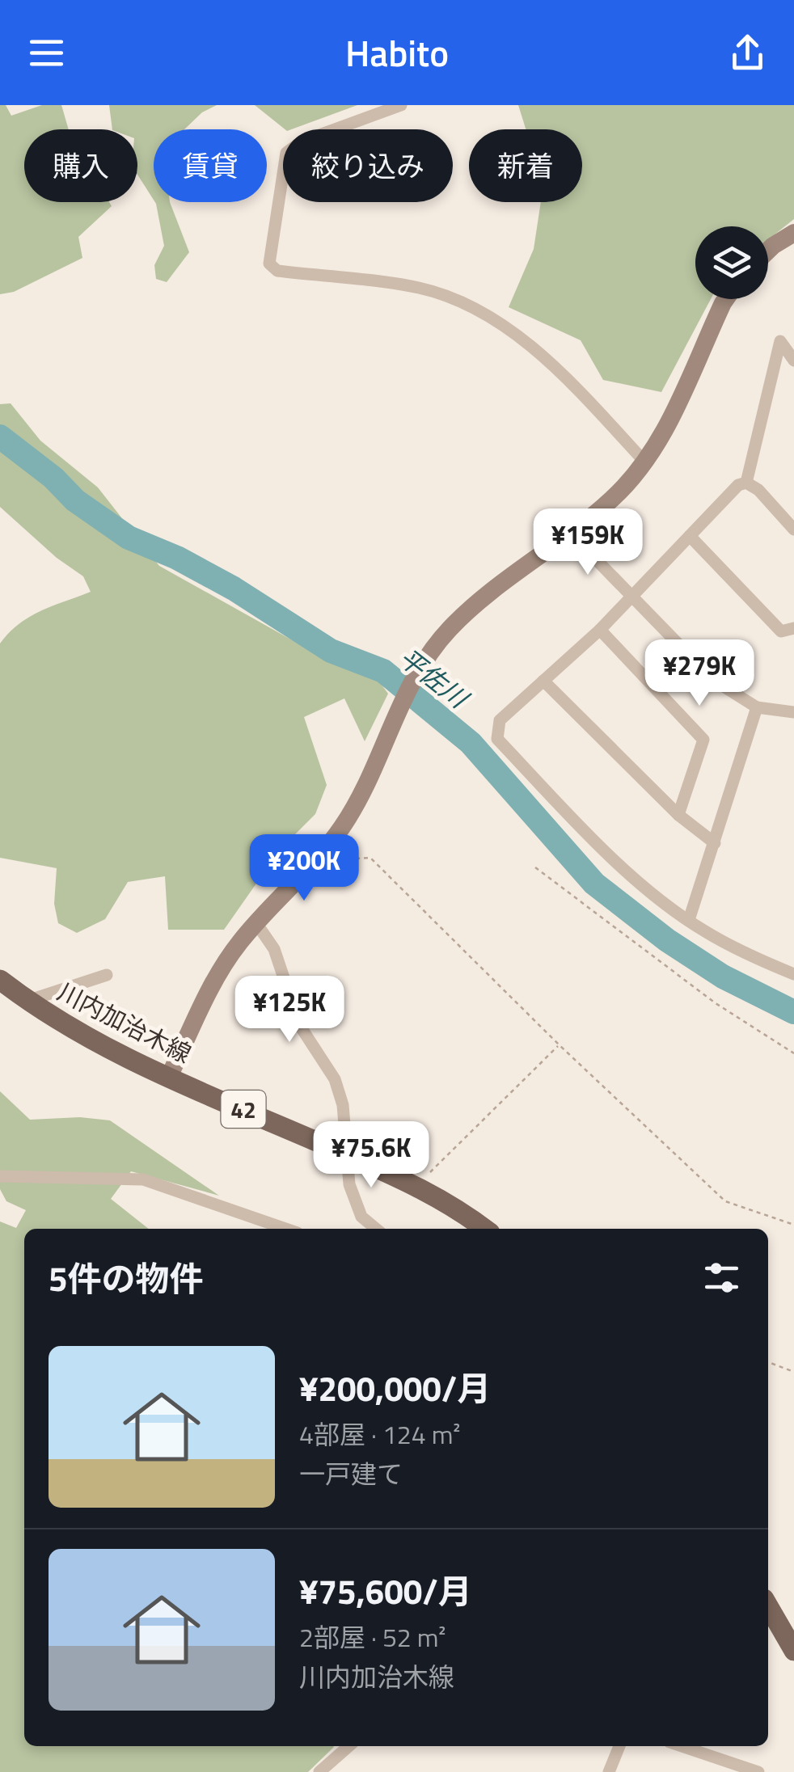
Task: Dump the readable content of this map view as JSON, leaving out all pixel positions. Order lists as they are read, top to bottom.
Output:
{
  "streets": {
    "main road": ["川内加治木線", "42"]
  },
  "water": ["平佐川"],
  "page": {
    "header": "Habito",
    "chip": [
      "購入",
      "賃貸",
      "絞り込み",
      "新着"
    ],
    "price": [
      "¥159K",
      "¥279K",
      "¥200K",
      "¥125K",
      "¥75.6K"
    ],
    "heading": "5件の物件",
    "list": [
      {
        "name": "¥200,000/月",
        "note": "4部屋 · 124 m² · 一戸建て"
      },
      {
        "name": "¥75,600/月",
        "note": "2部屋 · 52 m² · 川内加治木線"
      }
    ]
  }
}
